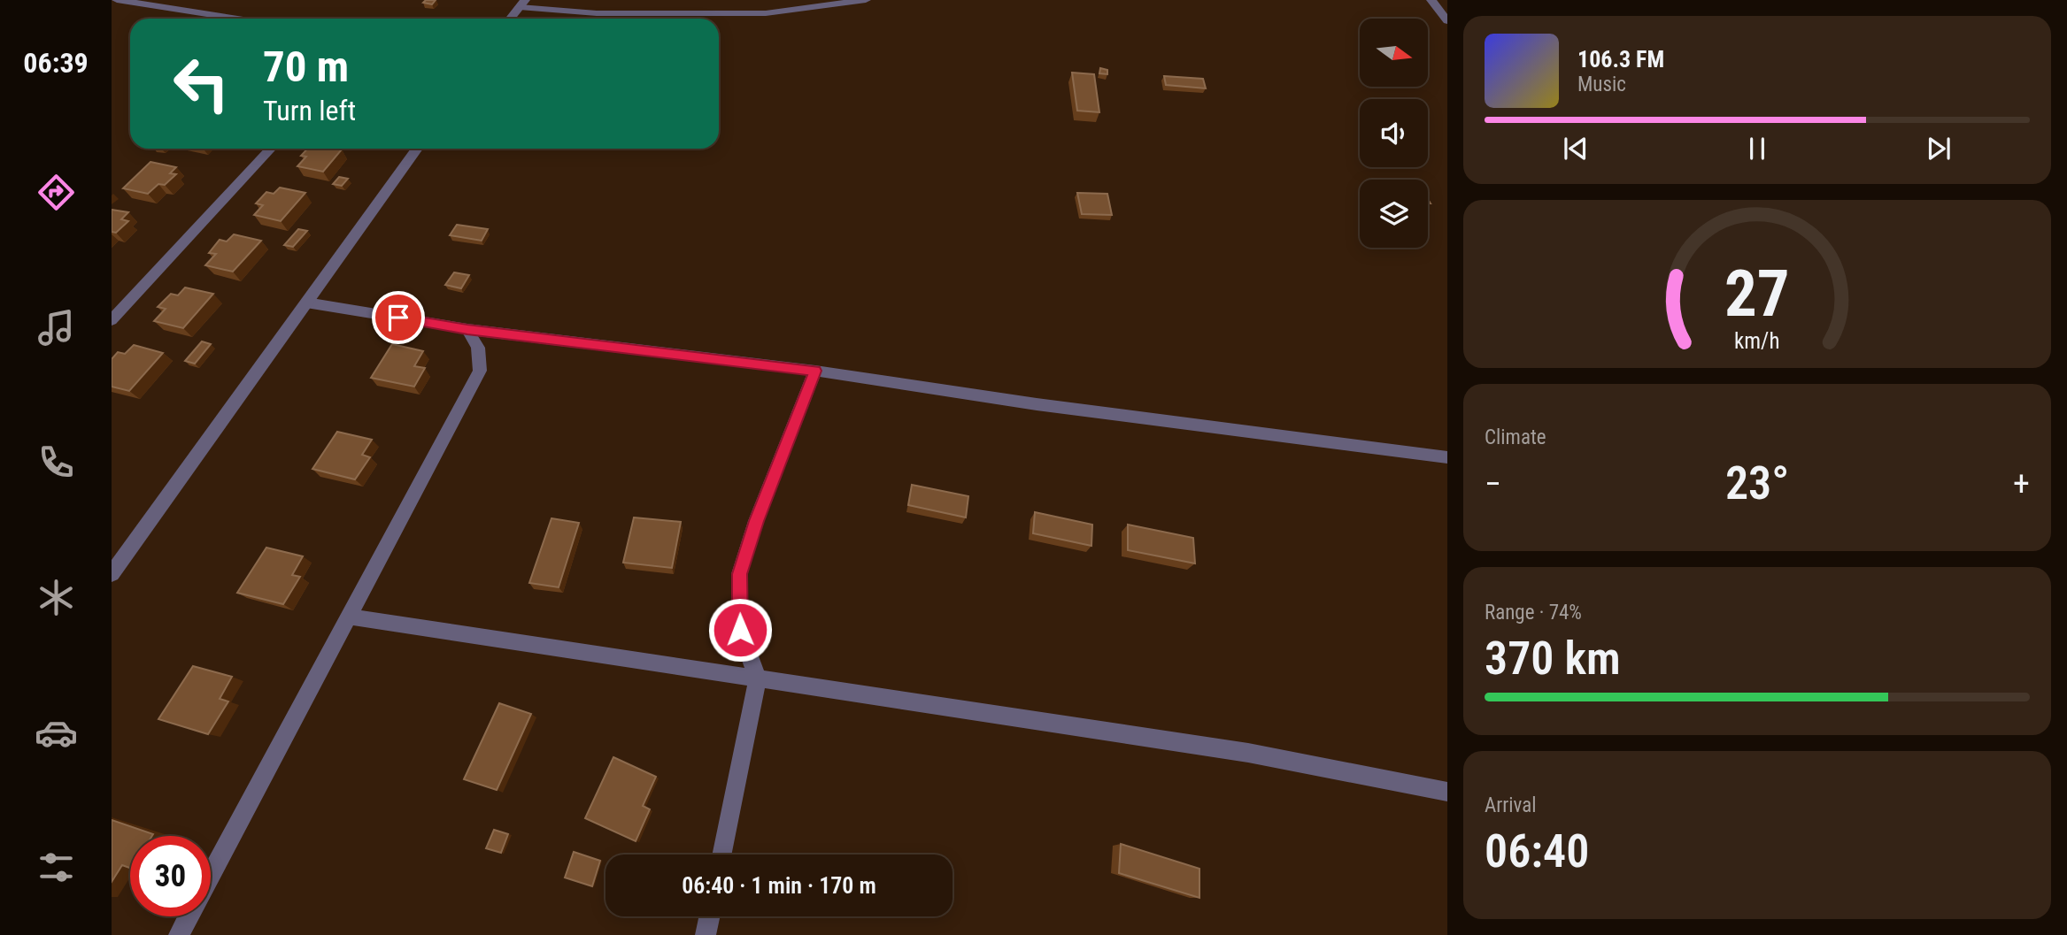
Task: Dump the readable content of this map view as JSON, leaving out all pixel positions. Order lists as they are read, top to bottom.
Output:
{
  "north": "right",
  "page": {
    "tabs": "06:39",
    "turn": ["70 m", "Turn left"],
    "song": ["106.3 FM", "Music"],
    "tile": [
      "Climate",
      ["Range · 74%", "370 km"],
      ["Arrival", "06:40"]
    ],
    "heat": ["−", "23°", "+"],
    "limit": "30",
    "trip": "06:40 · 1 min · 170 m",
    "gauge": ["27", "km/h"]
  }
}
